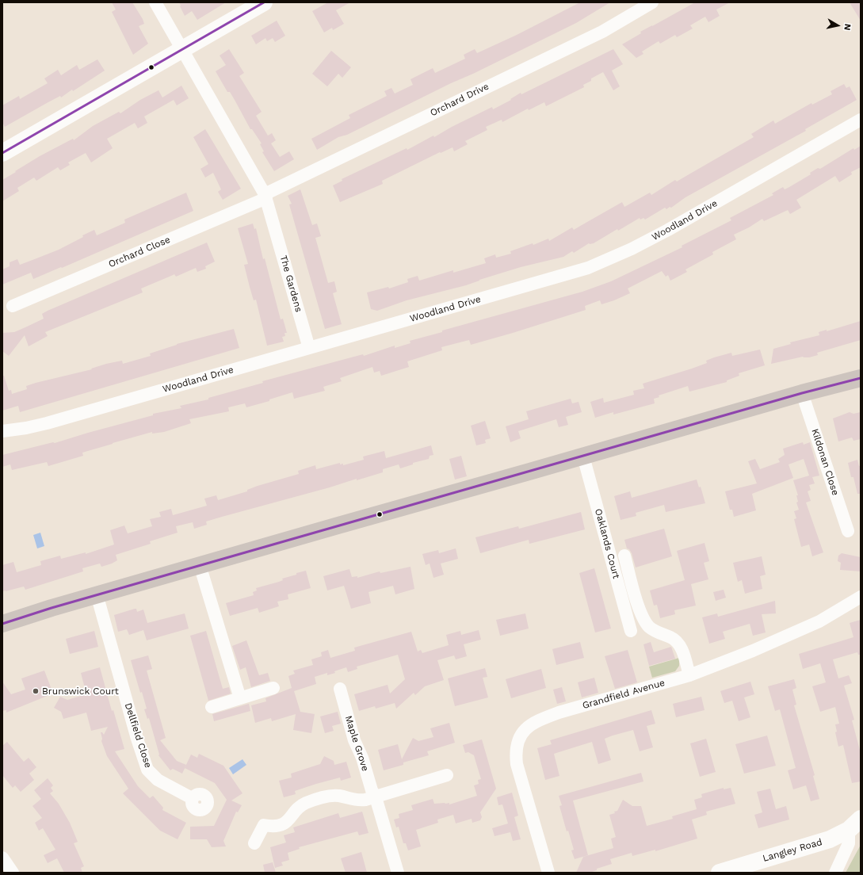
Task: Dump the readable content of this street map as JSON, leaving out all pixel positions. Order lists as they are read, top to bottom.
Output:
{
  "streets": {
    "street": [
      "Orchard Drive",
      "Woodland Drive",
      "Orchard Close",
      "The Gardens",
      "Kildonan Close",
      "Oaklands Court",
      "Grandfield Avenue",
      "Dellfield Close",
      "Maple Grove",
      "Langley Road"
    ]
  },
  "crossings": [
    ["Orchard Drive", "Orchard Close"],
    ["Orchard Drive", "The Gardens"],
    ["Woodland Drive", "The Gardens"],
    ["Orchard Close", "The Gardens"]
  ],
  "places": ["Brunswick Court"],
  "north": "right"
}
